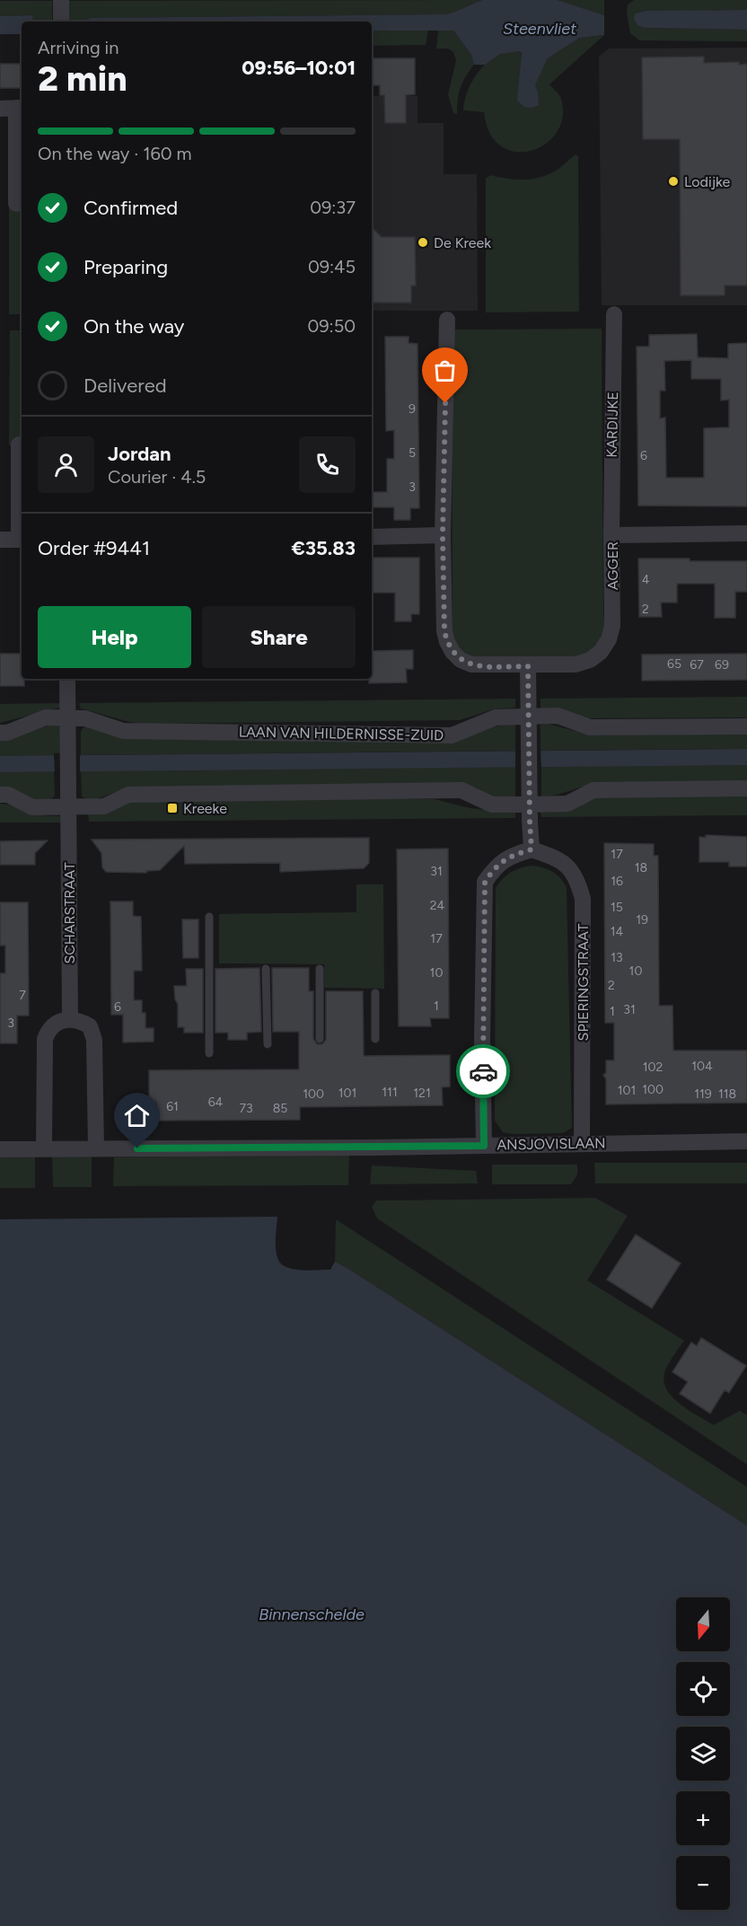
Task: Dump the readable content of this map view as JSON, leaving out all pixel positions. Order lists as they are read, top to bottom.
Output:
{
  "streets": {
    "street": [
      "KARDIJKE",
      "AGGER",
      "LAAN VAN HILDERNISSE-ZUID",
      "SCHARSTRAAT",
      "SPIERINGSTRAAT",
      "ANSJOVISLAAN"
    ]
  },
  "crossings": [
    ["KARDIJKE", "AGGER"],
    ["SPIERINGSTRAAT", "ANSJOVISLAAN"]
  ],
  "water": ["Steenvliet", "Binnenschelde"],
  "places": {
    "other": ["Lodijke", "De Kreek"],
    "transit": ["Kreeke"]
  },
  "house_numbers": [
    "9",
    "5",
    "6",
    "3",
    "4",
    "2",
    "65",
    "67",
    "69",
    "17",
    "18",
    "31",
    "16",
    "24",
    "15",
    "19",
    "14",
    "17",
    "13",
    "10",
    "10",
    "2",
    "7",
    "1",
    "6",
    "31",
    "1",
    "3",
    "104",
    "102",
    "100",
    "101",
    "111",
    "101",
    "121",
    "100",
    "119",
    "118",
    "64",
    "61",
    "73",
    "85"
  ],
  "north": "bottom",
  "page": {
    "heading": ["2 min", "Arriving in", "09:56–10:01"],
    "panel": [
      "Jordan",
      "Courier · 4.5",
      "Order #9441",
      "€35.83"
    ],
    "bar": "On the way · 160 m",
    "list": [
      ["Confirmed", "09:37"],
      ["Preparing", "09:45"],
      ["On the way", "09:50"],
      "Delivered"
    ],
    "buttons": ["Help", "Share"],
    "map_buttons": ["+", "−"]
  }
}
